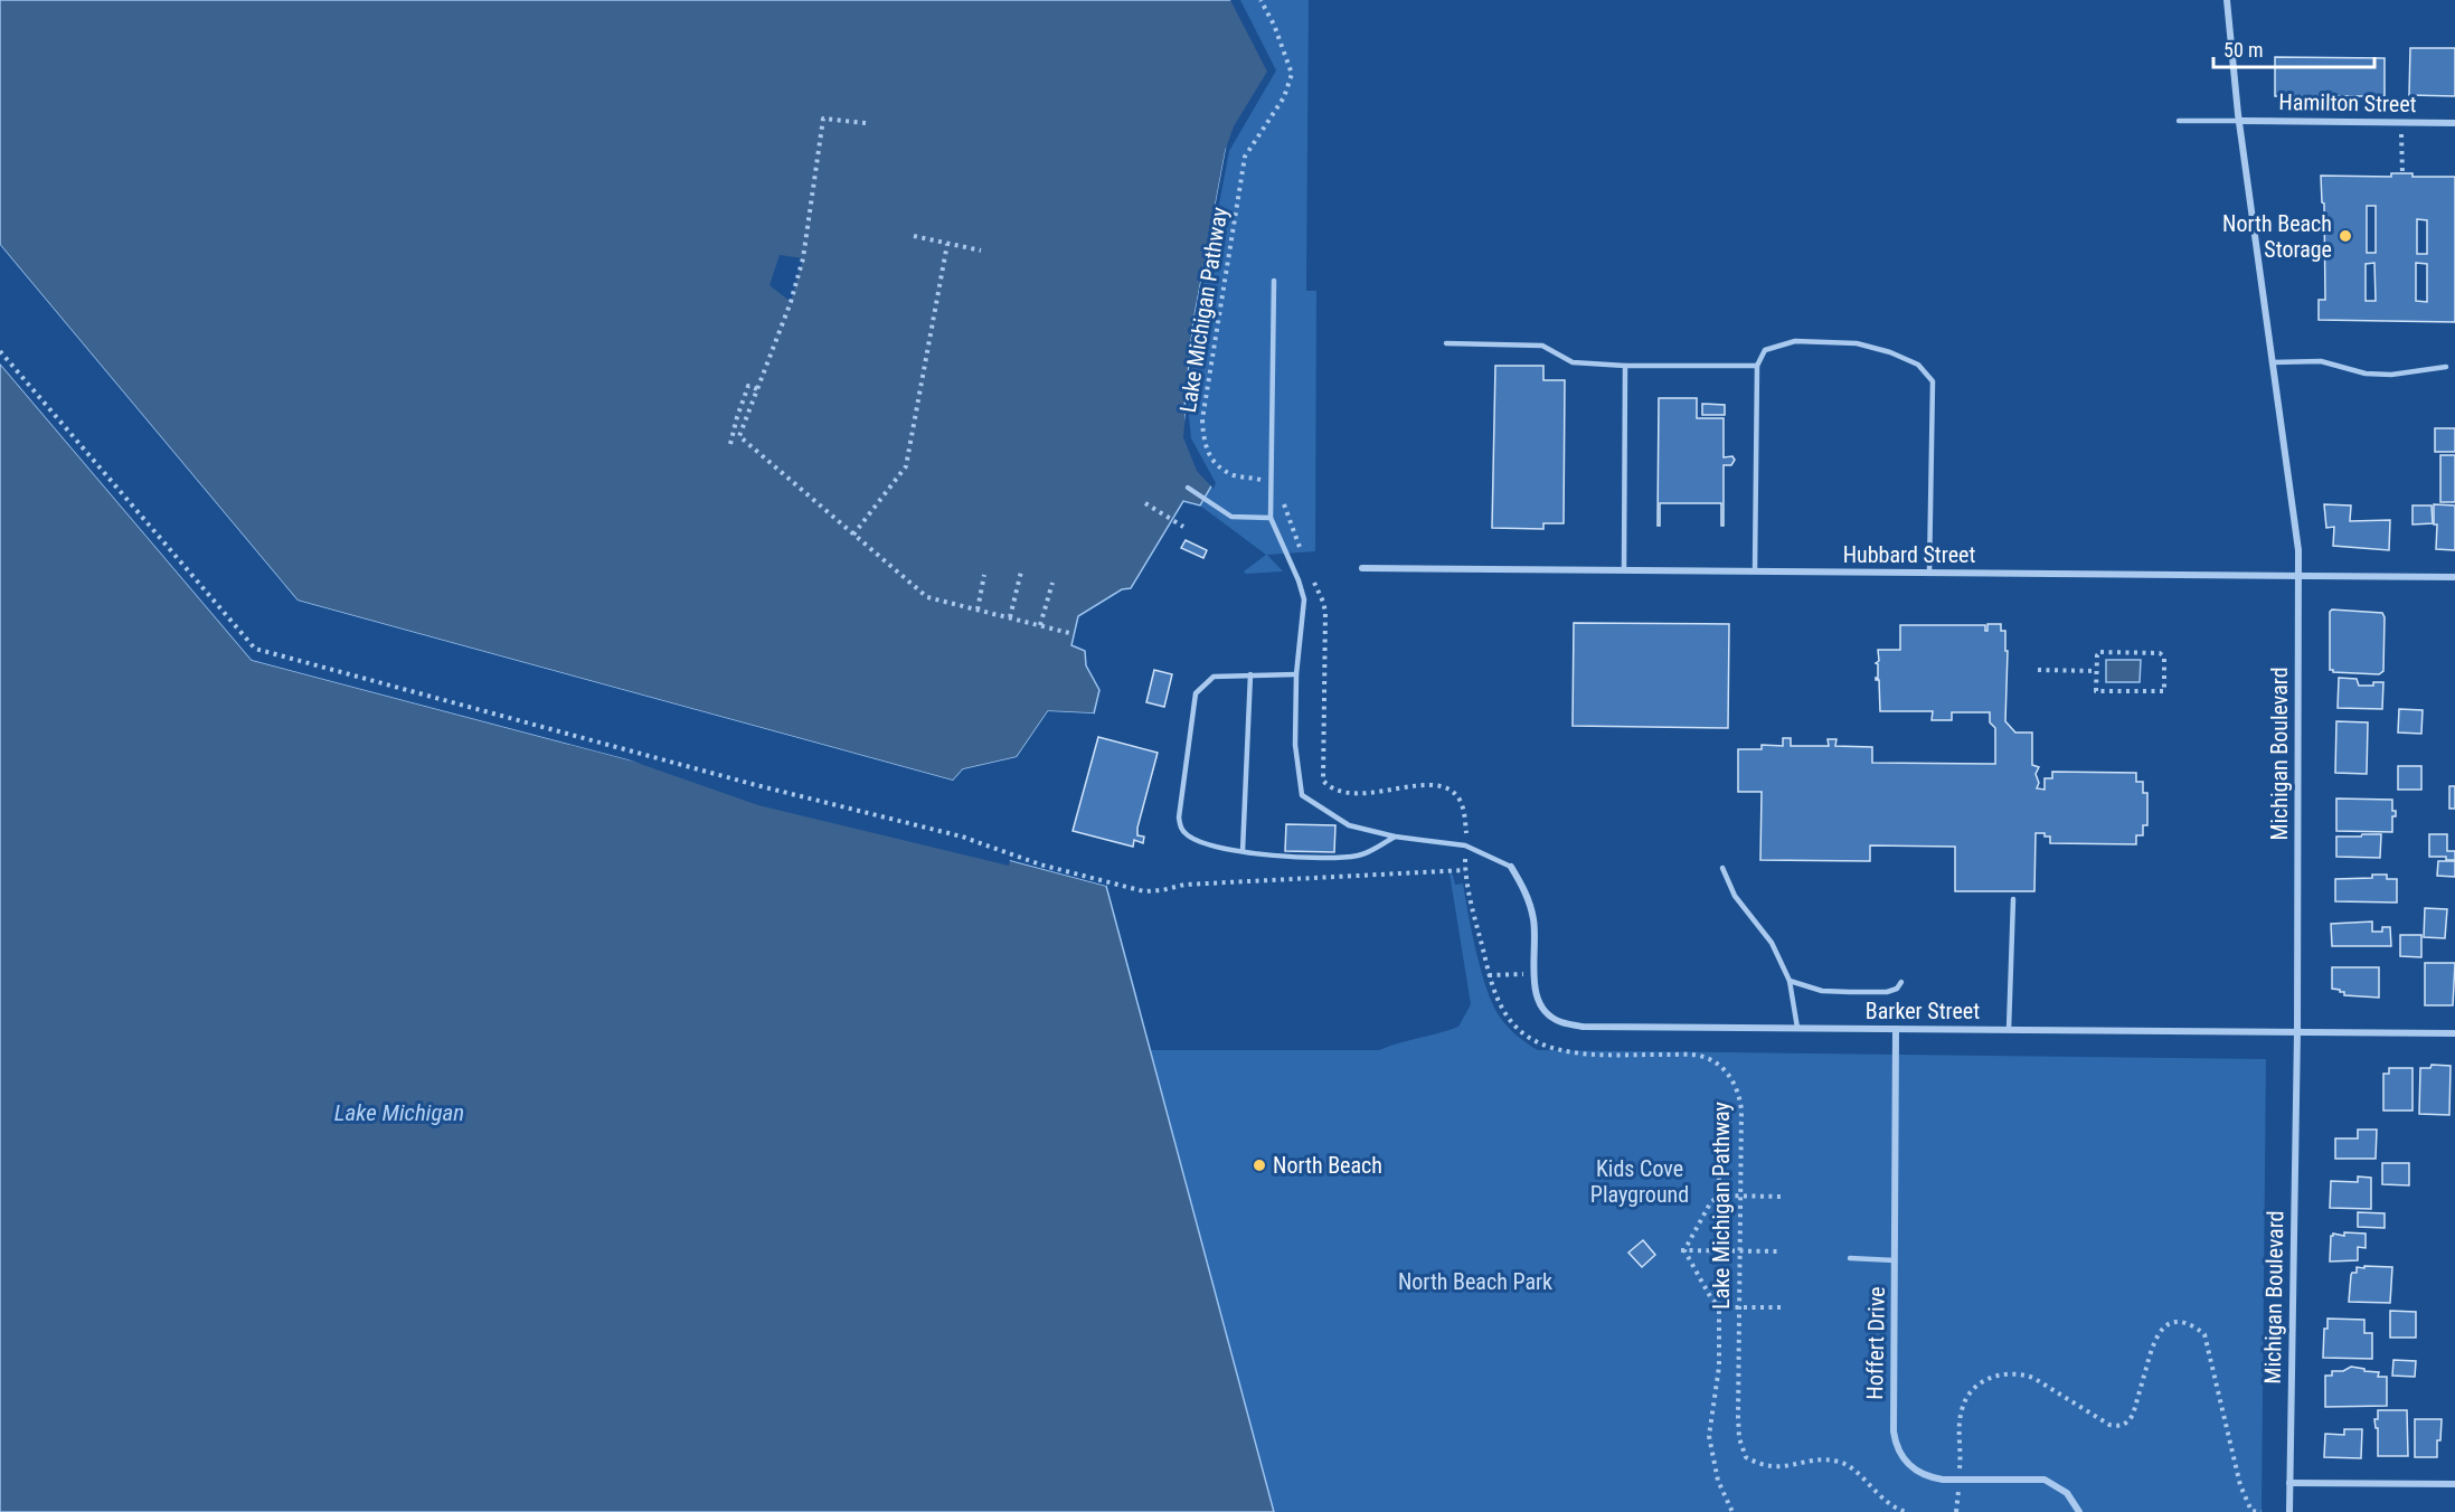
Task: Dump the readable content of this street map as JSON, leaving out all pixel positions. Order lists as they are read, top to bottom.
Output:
{
  "streets": {
    "street": [
      "Hamilton Street",
      "Hubbard Street",
      "Michigan Boulevard",
      "Barker Street",
      "Hoffert Drive"
    ],
    "path": ["Lake Michigan Pathway"]
  },
  "crossings": [
    ["Hamilton Street", "Michigan Boulevard"],
    ["Hubbard Street", "Michigan Boulevard"],
    ["Michigan Boulevard", "Barker Street"],
    ["Barker Street", "Hoffert Drive"]
  ],
  "water": ["Lake Michigan"],
  "parks": ["Kids Cove Playground", "North Beach Park"],
  "places": ["North Beach Storage", "North Beach"],
  "scale_bar": "50 m"
}
